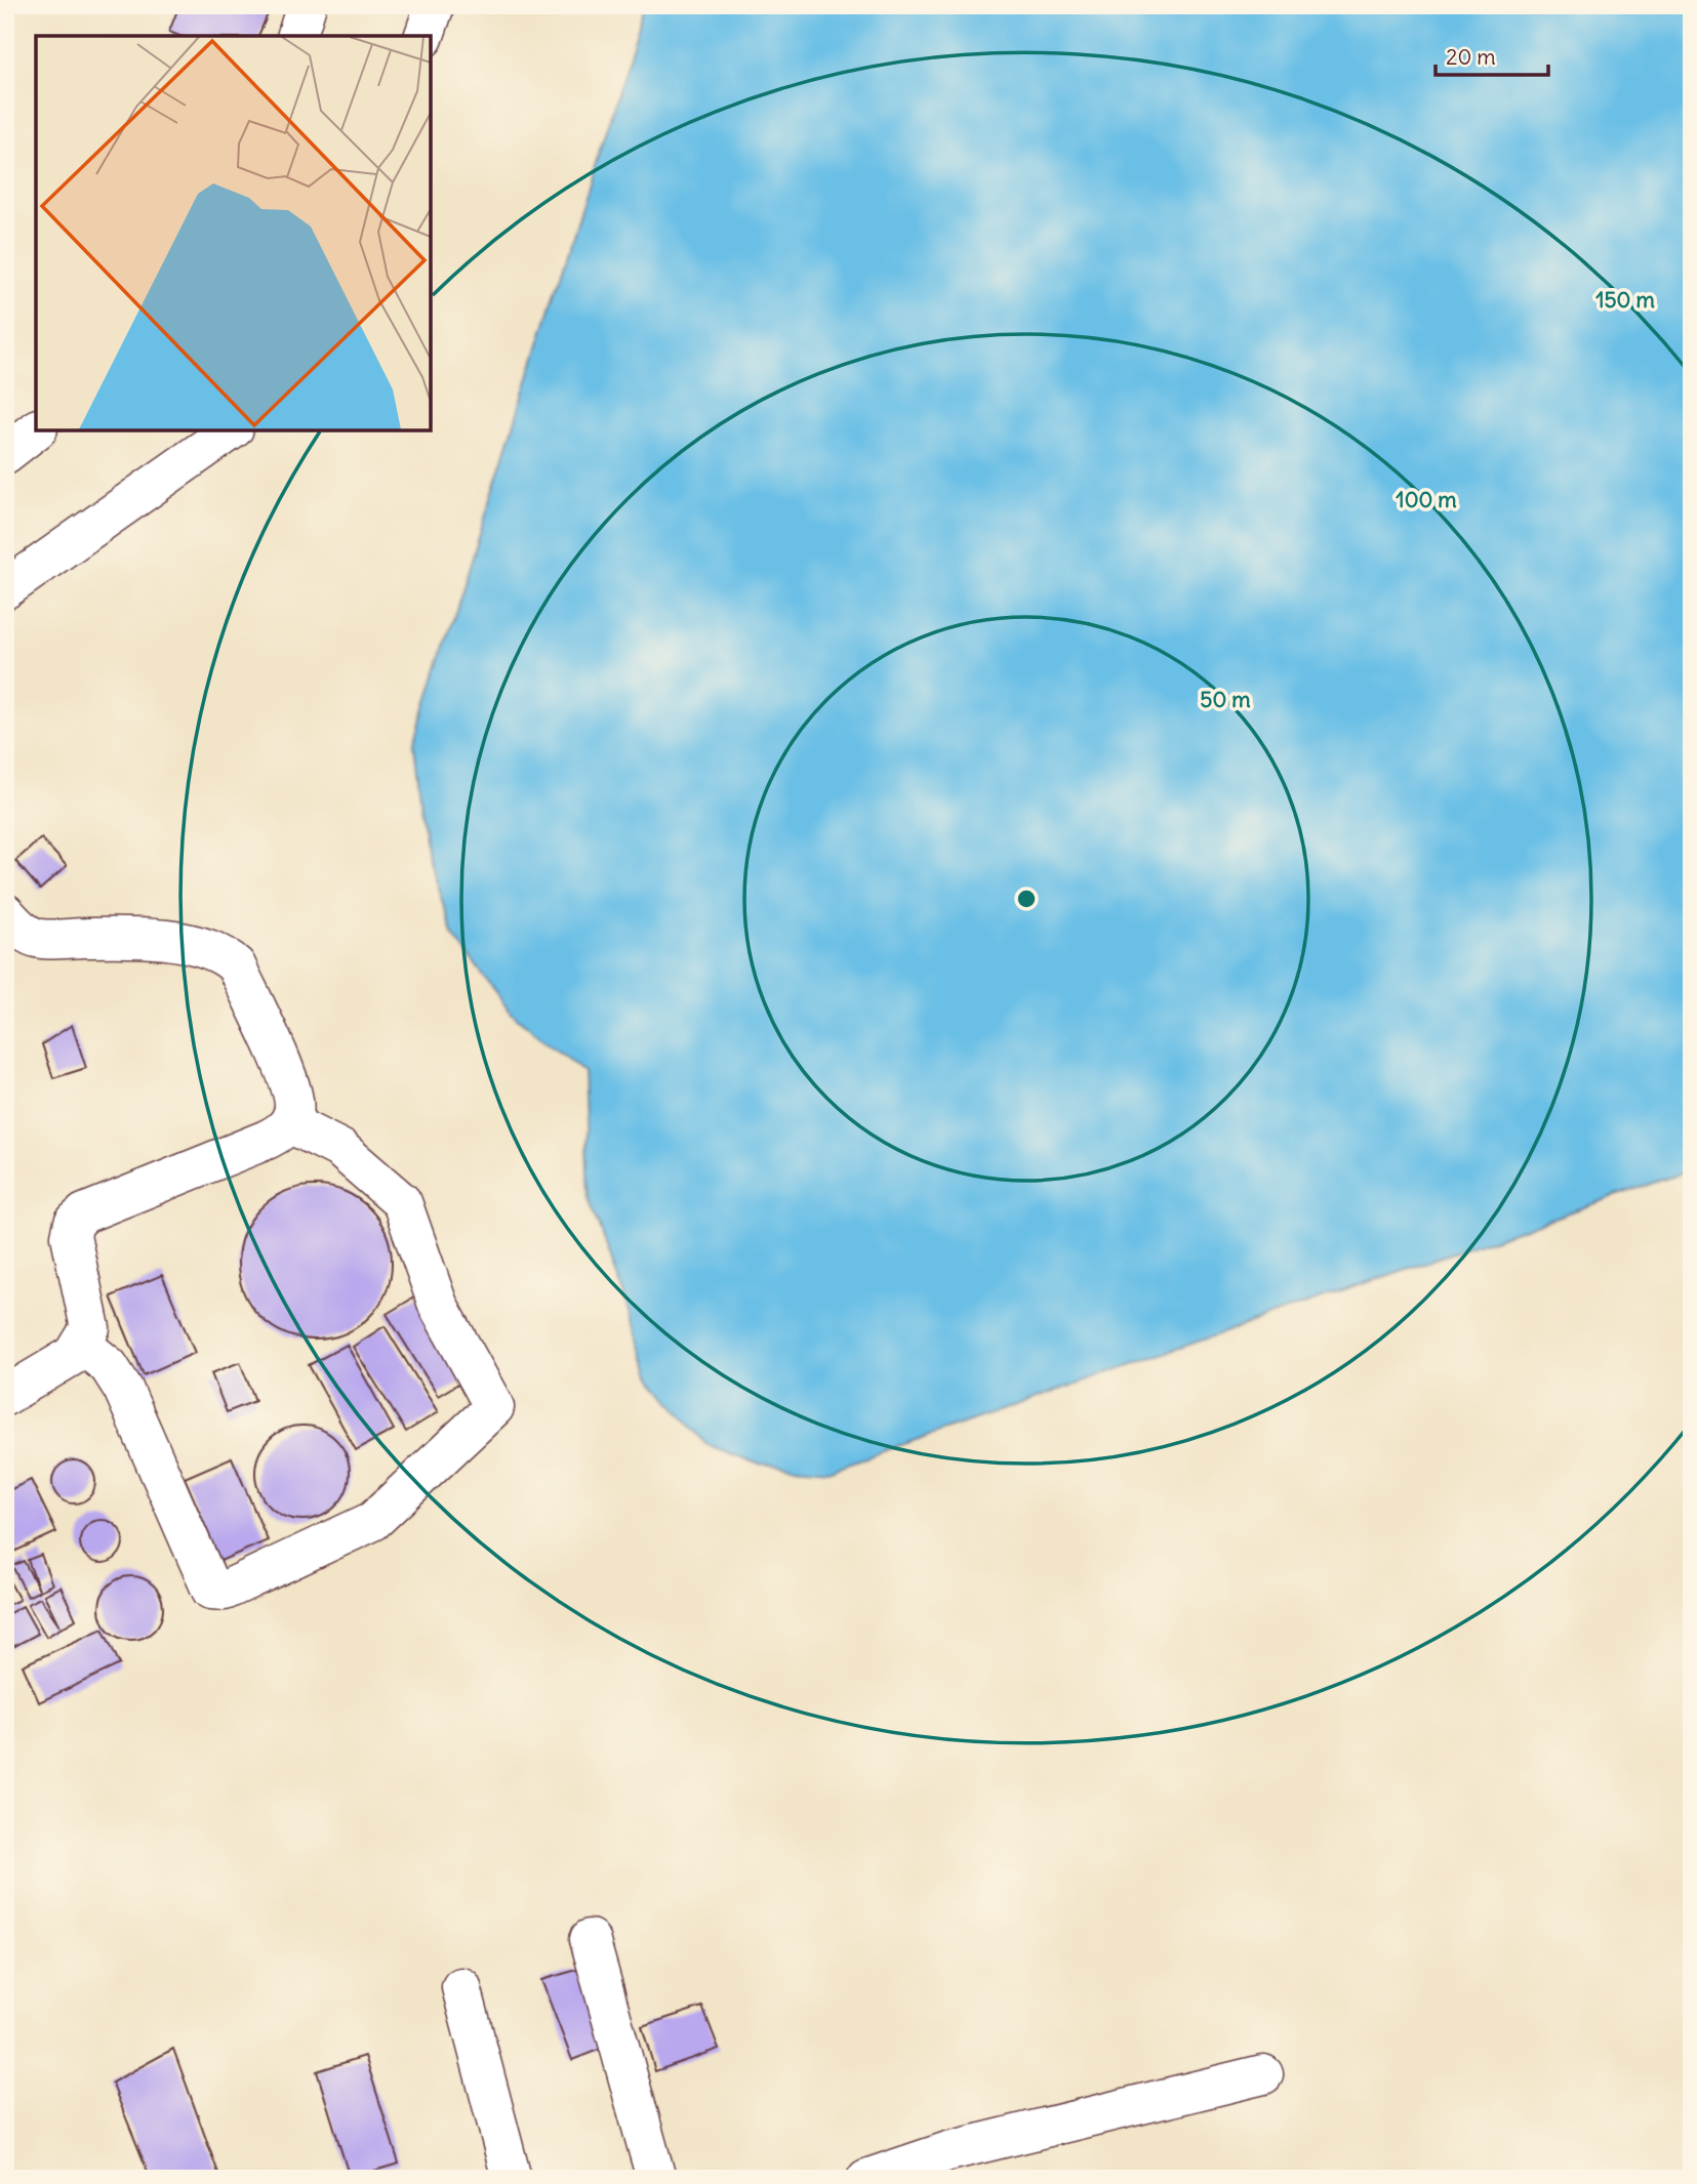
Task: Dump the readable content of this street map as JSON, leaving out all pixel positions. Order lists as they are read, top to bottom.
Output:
{
  "scale_bar": "20 m",
  "rings": ["150 m", "100 m", "50 m"]
}
